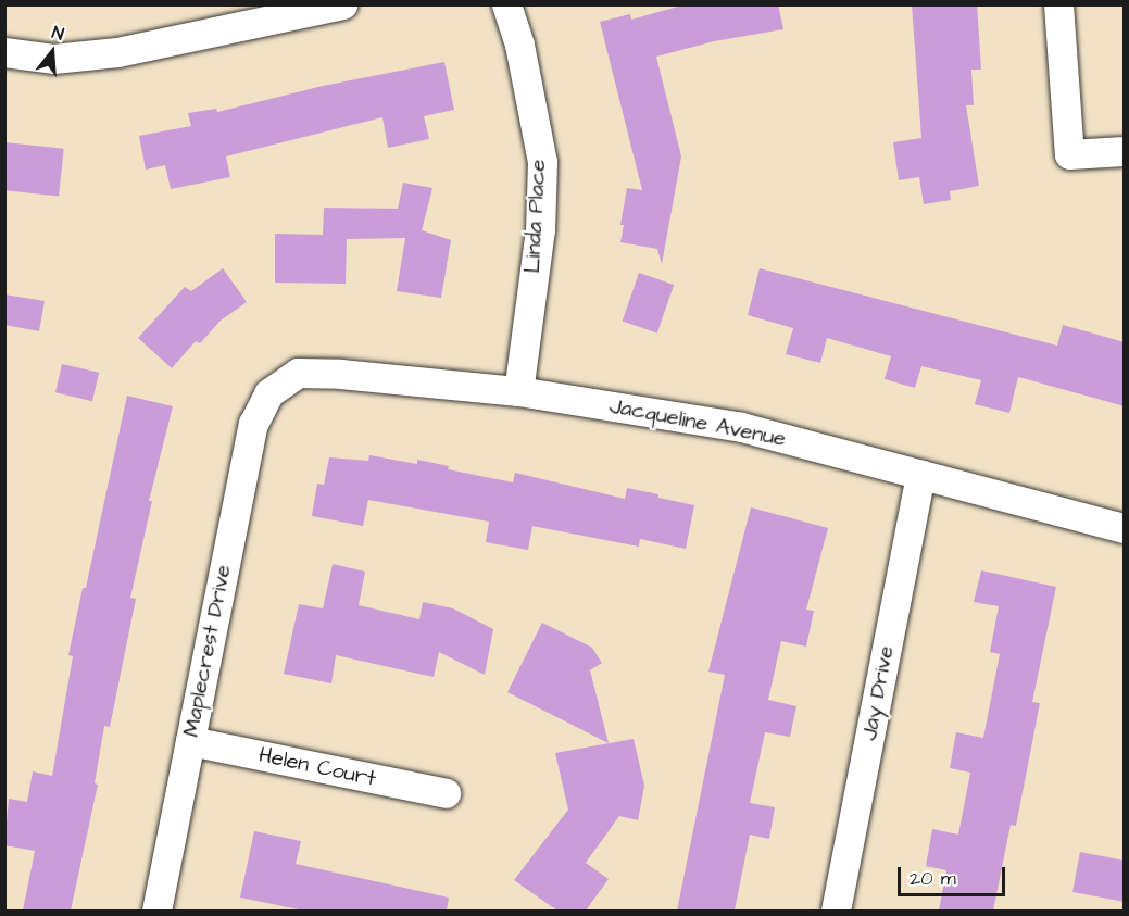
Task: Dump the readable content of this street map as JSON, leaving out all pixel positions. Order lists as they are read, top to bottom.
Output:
{
  "streets": {
    "street": [
      "Linda Place",
      "Jacqueline Avenue",
      "Maplecrest Drive",
      "Jay Drive",
      "Helen Court"
    ]
  },
  "crossings": [
    ["Linda Place", "Jacqueline Avenue"],
    ["Jacqueline Avenue", "Maplecrest Drive"],
    ["Jacqueline Avenue", "Jay Drive"],
    ["Maplecrest Drive", "Helen Court"]
  ],
  "scale_bar": "20 m",
  "north": "top"
}
